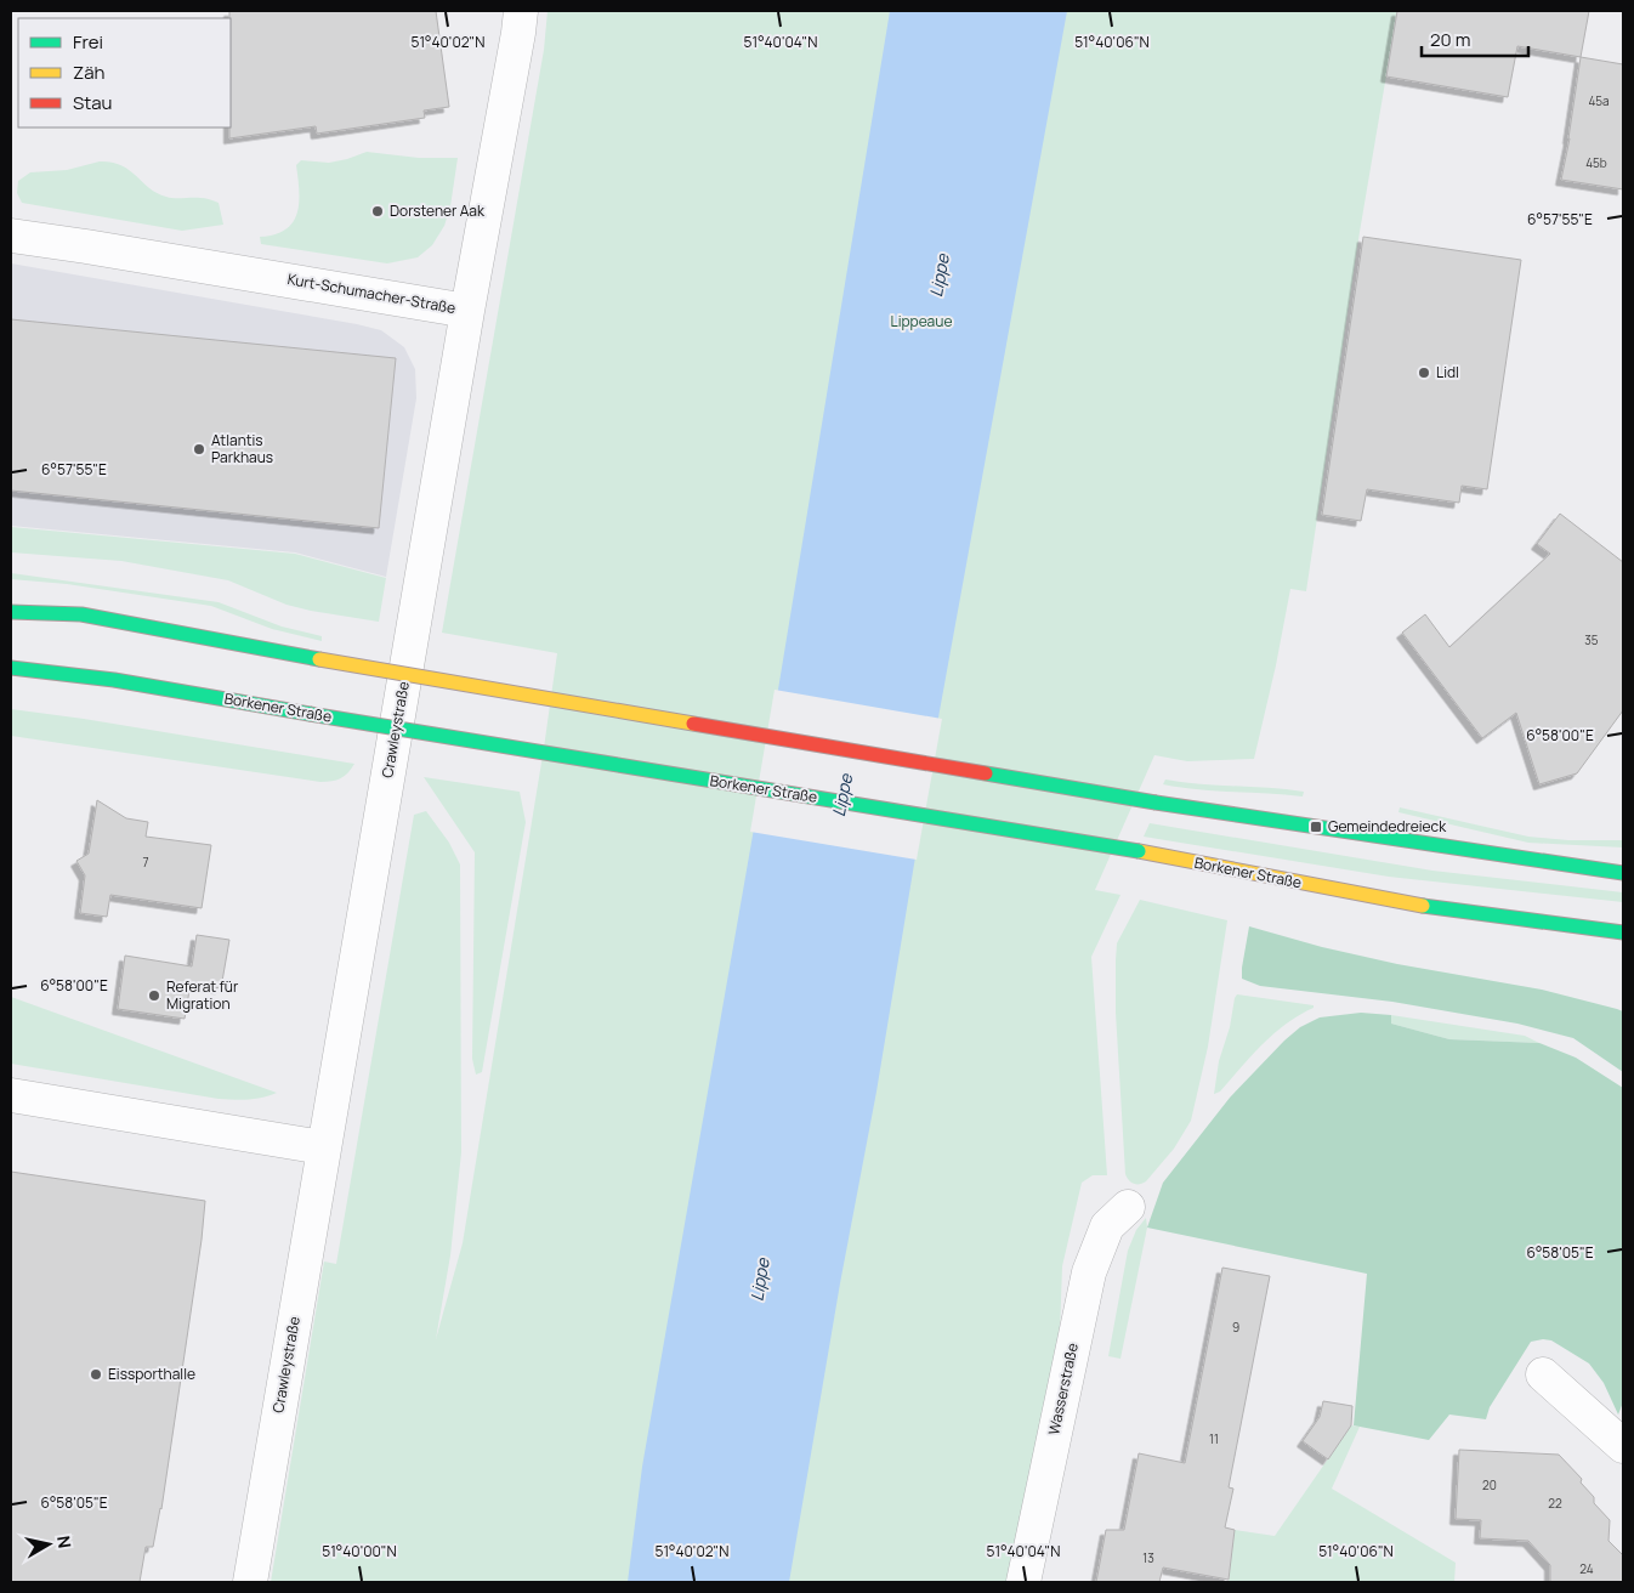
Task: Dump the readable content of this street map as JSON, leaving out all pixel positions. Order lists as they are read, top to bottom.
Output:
{
  "streets": {
    "main road": ["Borkener Straße"],
    "street": ["Kurt-Schumacher-Straße", "Crawleystraße", "Wasserstraße"]
  },
  "crossings": [
    ["Kurt-Schumacher-Straße", "Crawleystraße"]
  ],
  "water": ["Lippe"],
  "parks": ["Lippeaue"],
  "places": {
    "other": [
      "Dorstener Aak",
      "Lidl",
      "Atlantis Parkhaus",
      "Referat für Migration",
      "Eissporthalle"
    ],
    "transit": ["Gemeindedreieck"]
  },
  "house_numbers": [
    "45a",
    "45b",
    "35",
    "7",
    "9",
    "11",
    "20",
    "22",
    "13",
    "24"
  ],
  "legend": ["Frei", "Zäh", "Stau"],
  "scale_bar": "20 m",
  "north": "right",
  "coordinates": [
    "51°40'02\"N",
    "51°40'04\"N",
    "51°40'06\"N",
    "6°57'55\"E",
    "6°58'00\"E",
    "6°58'05\"E",
    "51°40'00\"N"
  ]
}
